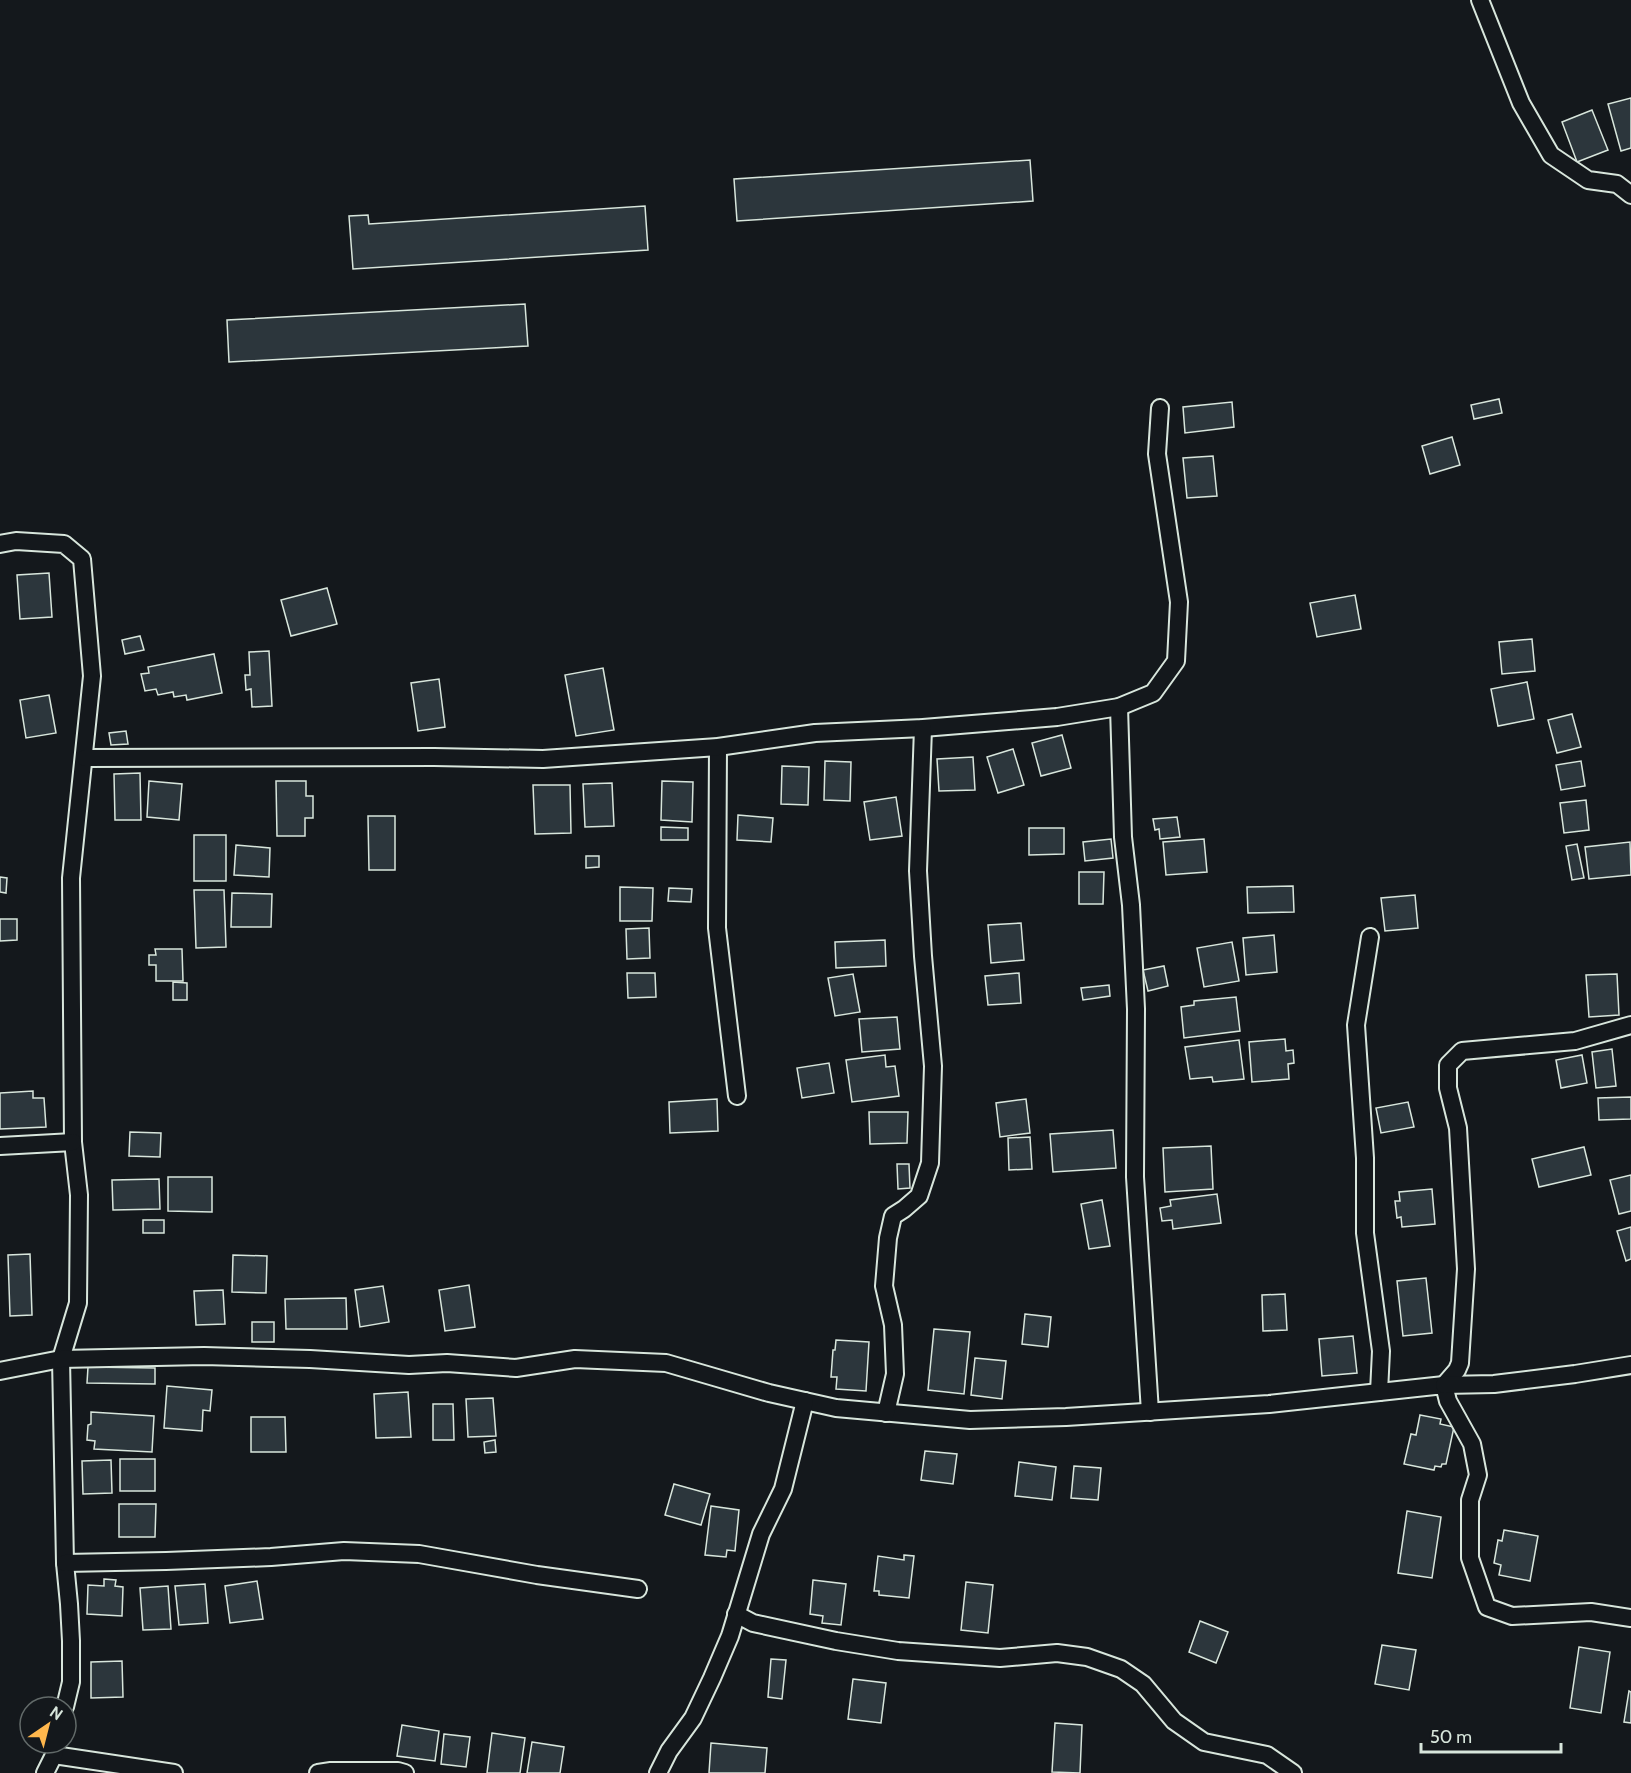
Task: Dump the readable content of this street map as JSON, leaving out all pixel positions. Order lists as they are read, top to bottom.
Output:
{
  "scale_bar": "50 m",
  "north": "top right"
}
